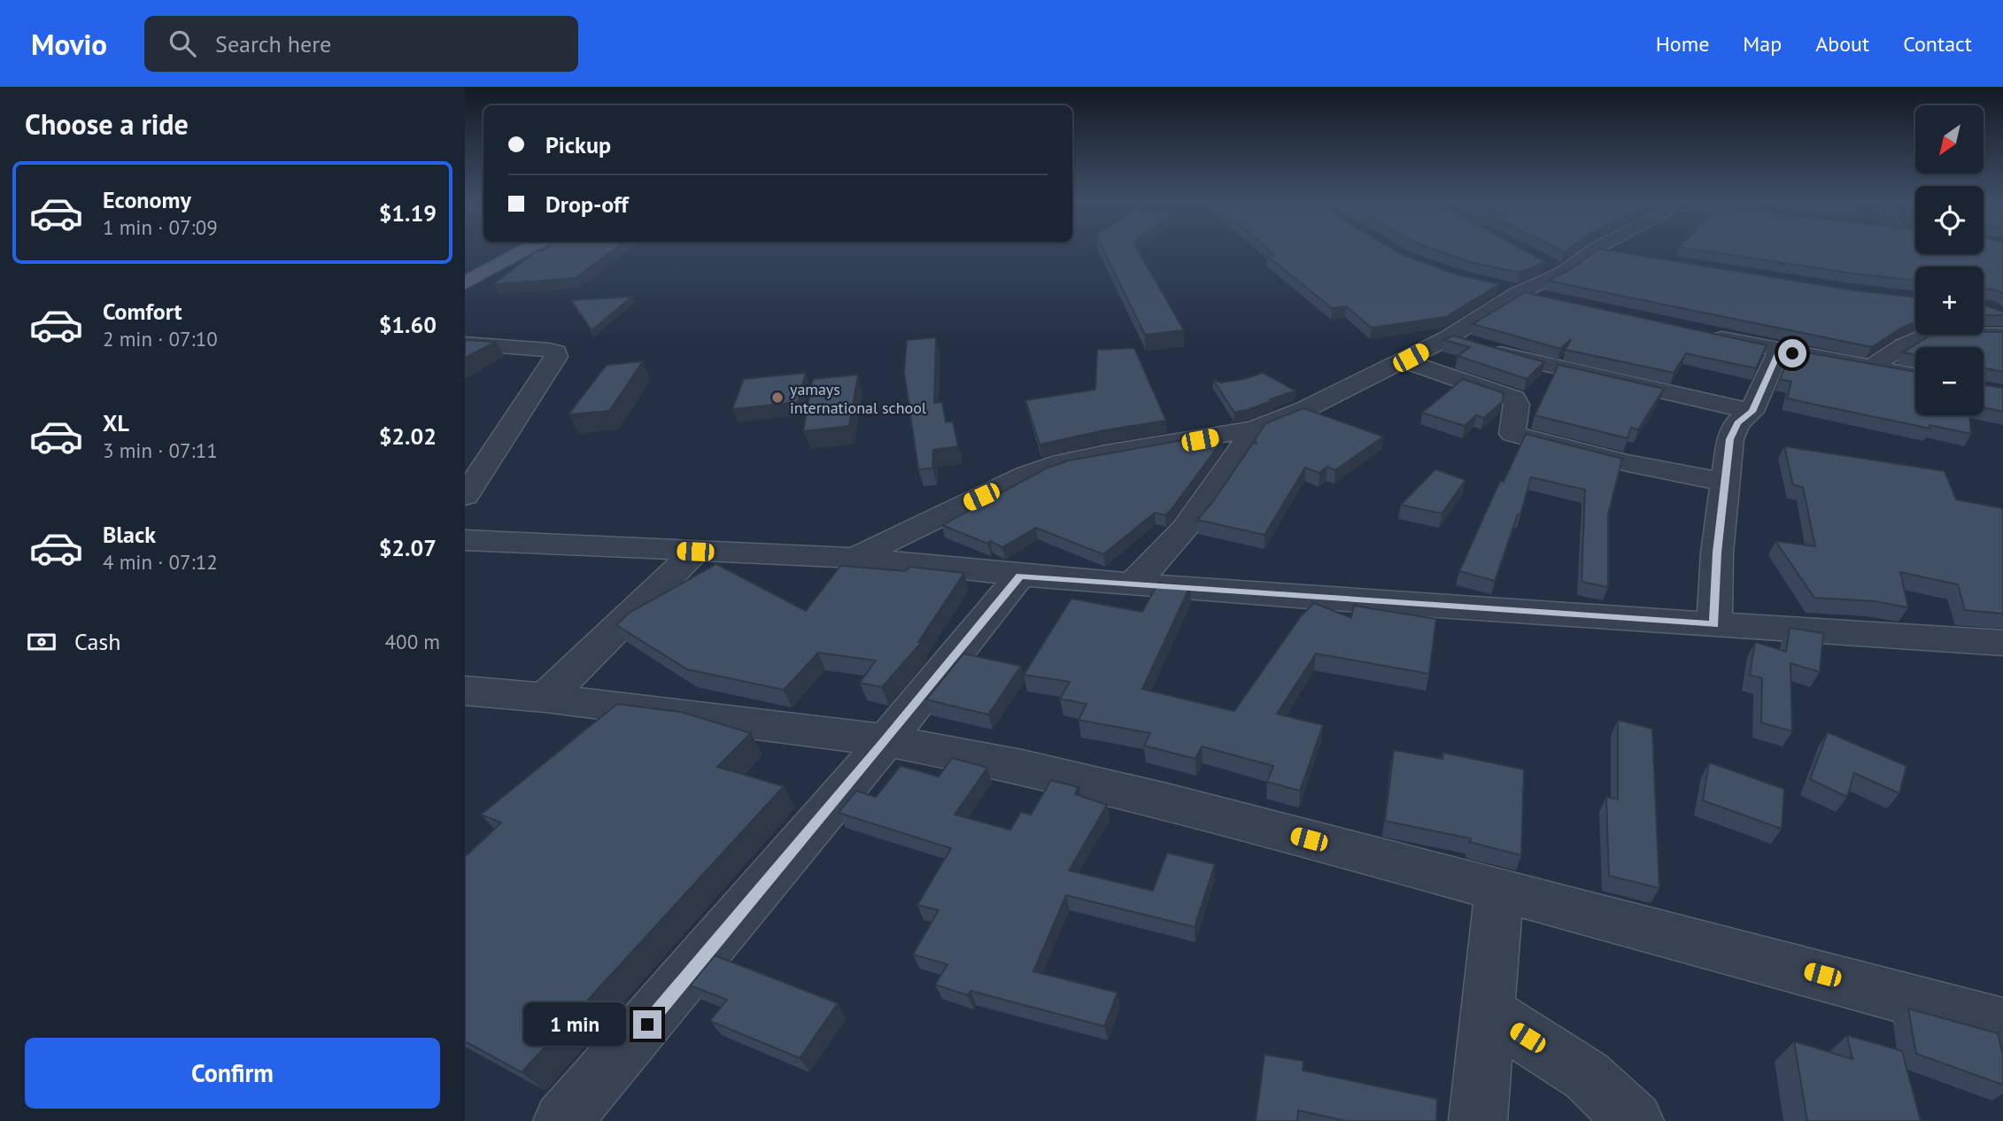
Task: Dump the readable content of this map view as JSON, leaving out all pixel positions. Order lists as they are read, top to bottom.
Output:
{
  "places": ["yamays international school"],
  "north": "bottom left",
  "page": {
    "header": "Movio",
    "search": "Search here",
    "nav": [
      "Home",
      "Map",
      "About",
      "Contact"
    ],
    "heading": "Choose a ride",
    "map_buttons": ["+", "−"],
    "banner": ["Pickup", "Drop-off"],
    "list": [
      {
        "name": "Economy",
        "note": "1 min · 07:09",
        "value": "$1.19"
      },
      {
        "name": "Comfort",
        "note": "2 min · 07:10",
        "value": "$1.60"
      },
      {
        "name": "XL",
        "note": "3 min · 07:11",
        "value": "$2.02"
      },
      {
        "name": "Black",
        "note": "4 min · 07:12",
        "value": "$2.07"
      }
    ],
    "pay": ["Cash", "400 m"],
    "bubble": "1 min",
    "buttons": "Confirm"
  }
}
